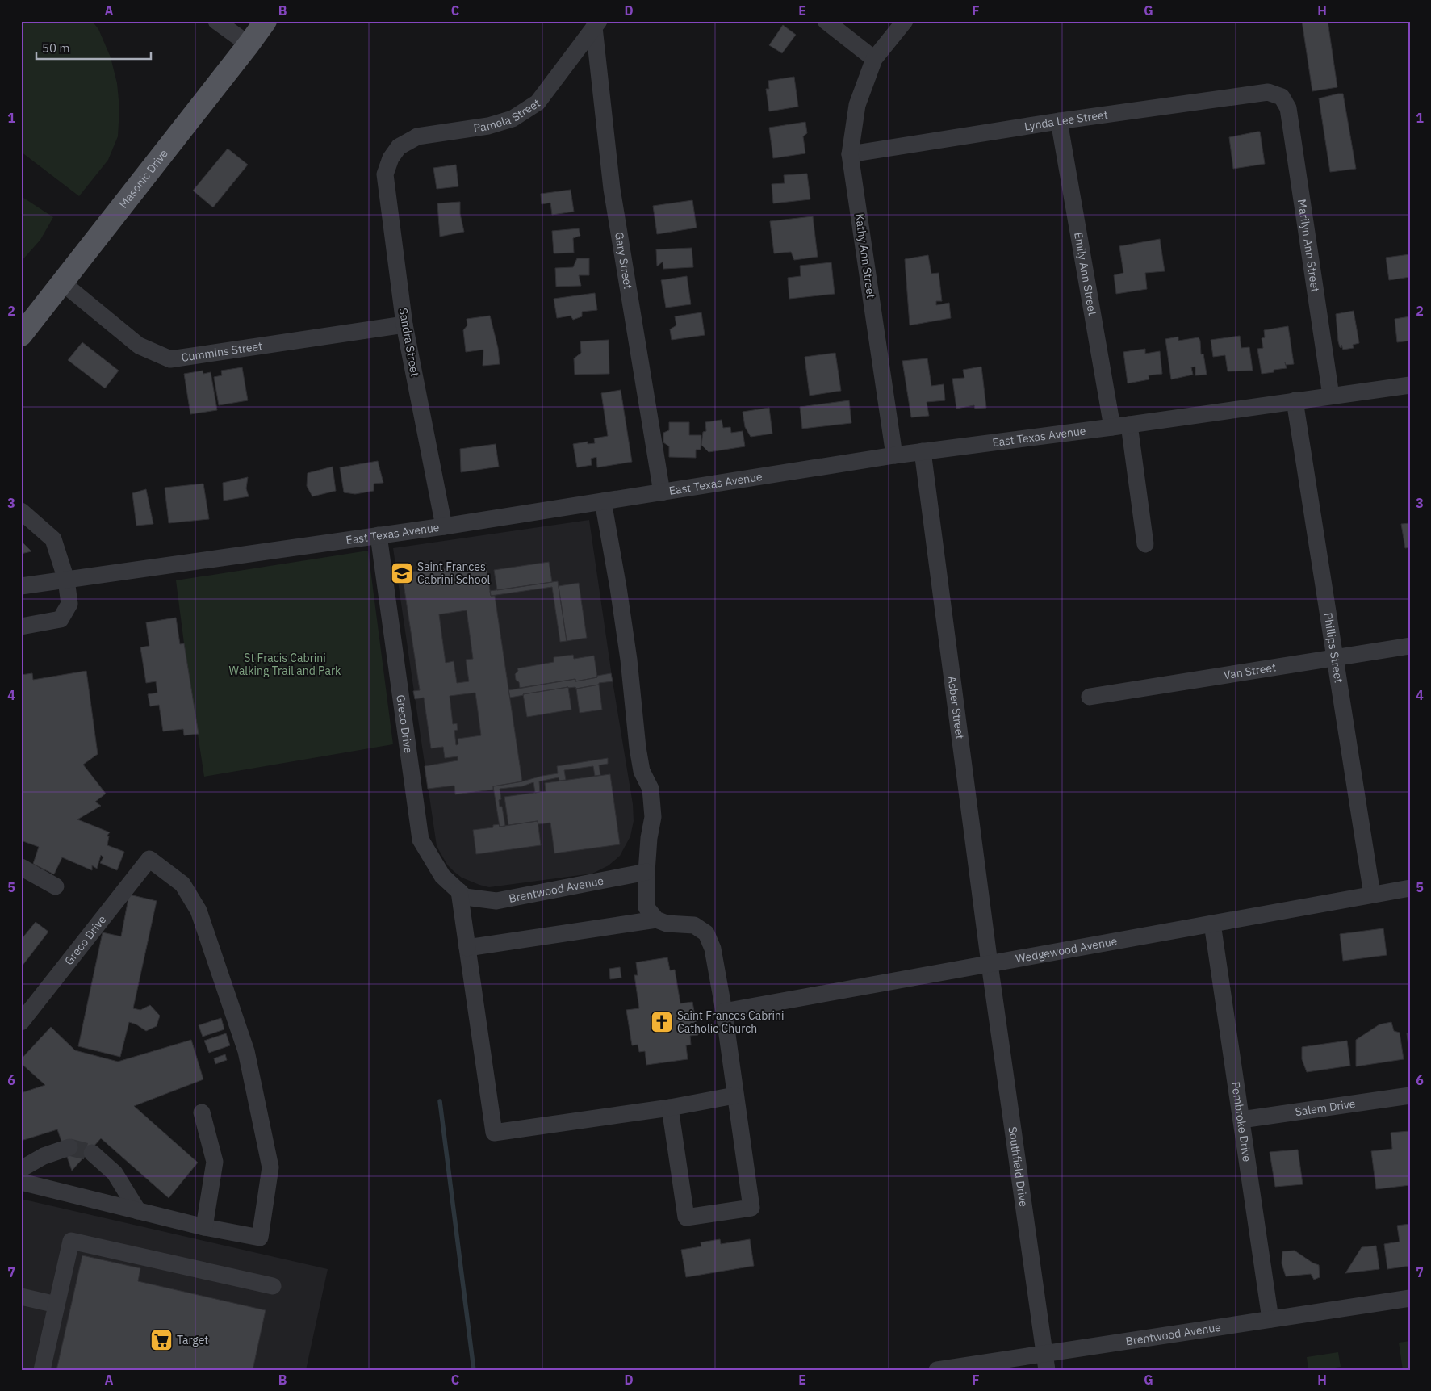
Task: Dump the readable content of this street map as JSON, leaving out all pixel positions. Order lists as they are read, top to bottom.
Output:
{
  "streets": {
    "main road": ["Masonic Drive"],
    "street": [
      "Pamela Street",
      "Lynda Lee Street",
      "Marilyn Ann Street",
      "Kathy Ann Street",
      "Gary Street",
      "Emily Ann Street",
      "Sandra Street",
      "Cummins Street",
      "East Texas Avenue",
      "Phillips Street",
      "Van Street",
      "Asber Street",
      "Greco Drive",
      "Brentwood Avenue",
      "Wedgewood Avenue",
      "Salem Drive",
      "Pembroke Drive",
      "Southfield Drive"
    ]
  },
  "crossings": [
    ["Pamela Street", "Gary Street"],
    ["Pamela Street", "Sandra Street"],
    ["Lynda Lee Street", "Marilyn Ann Street"],
    ["Lynda Lee Street", "Kathy Ann Street"],
    ["Lynda Lee Street", "Emily Ann Street"],
    ["Masonic Drive", "Cummins Street"],
    ["Marilyn Ann Street", "East Texas Avenue"],
    ["Kathy Ann Street", "East Texas Avenue"],
    ["Gary Street", "East Texas Avenue"],
    ["Emily Ann Street", "East Texas Avenue"],
    ["Sandra Street", "Cummins Street"],
    ["Sandra Street", "East Texas Avenue"],
    ["East Texas Avenue", "Phillips Street"],
    ["East Texas Avenue", "Asber Street"],
    ["East Texas Avenue", "Greco Drive"],
    ["Phillips Street", "Van Street"],
    ["Phillips Street", "Wedgewood Avenue"],
    ["Asber Street", "Wedgewood Avenue"],
    ["Asber Street", "Southfield Drive"],
    ["Greco Drive", "Brentwood Avenue"],
    ["Brentwood Avenue", "Pembroke Drive"],
    ["Brentwood Avenue", "Southfield Drive"],
    ["Wedgewood Avenue", "Pembroke Drive"],
    ["Wedgewood Avenue", "Southfield Drive"],
    ["Salem Drive", "Pembroke Drive"]
  ],
  "parks": ["St Fracis Cabrini Walking Trail and Park"],
  "places": {
    "school or university": ["Saint Frances Cabrini School"],
    "church": ["Saint Frances Cabrini Catholic Church"],
    "supermarket": ["Target"]
  },
  "scale_bar": "50 m",
  "grid": {
    "columns": [
      "A",
      "B",
      "C",
      "D",
      "E",
      "F",
      "G",
      "H"
    ],
    "rows": [
      "1",
      "2",
      "3",
      "4",
      "5",
      "6",
      "7"
    ]
  }
}
